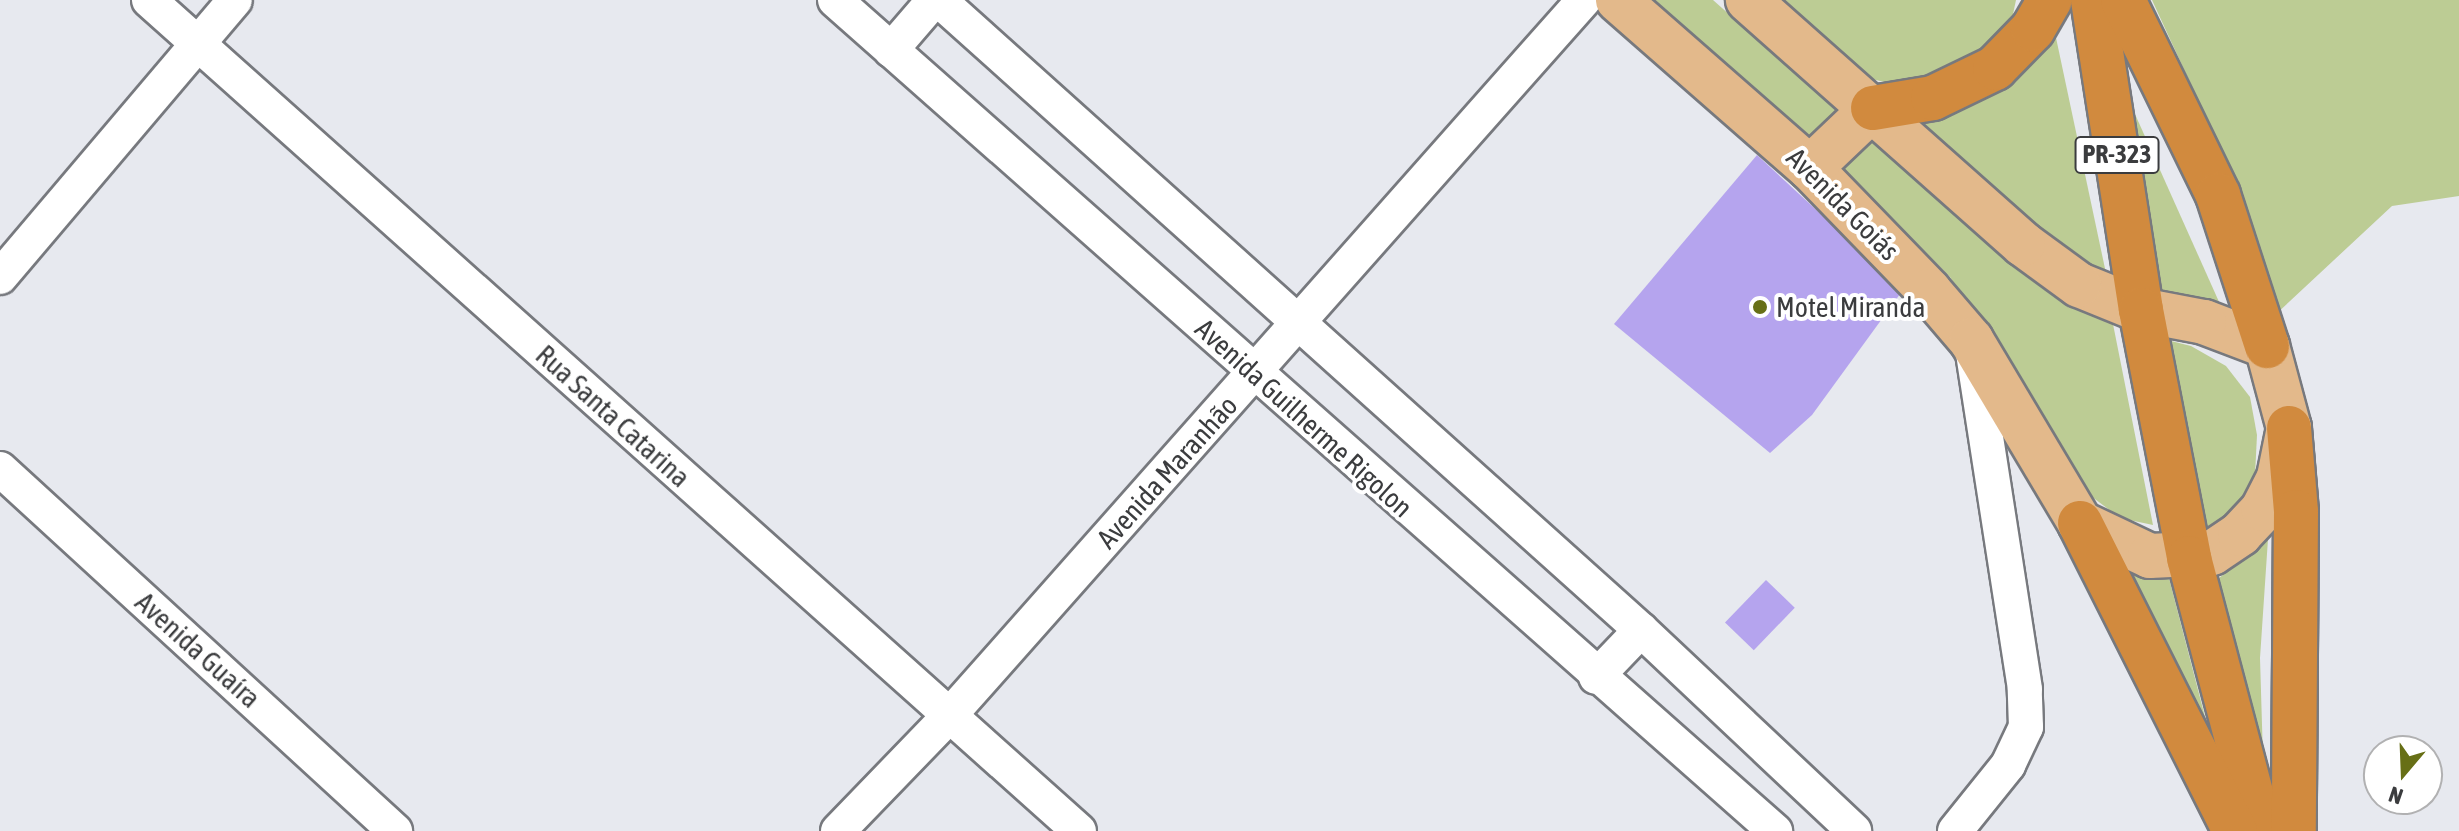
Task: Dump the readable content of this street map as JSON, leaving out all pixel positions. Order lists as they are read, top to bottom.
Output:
{
  "streets": {
    "highway": ["PR-323"],
    "main road": ["Avenida Goiás"],
    "street": [
      "Rua Santa Catarina",
      "Avenida Guilherme Rigolon",
      "Avenida Maranhão",
      "Avenida Guaíra"
    ]
  },
  "crossings": [
    ["Rua Santa Catarina", "Avenida Maranhão"],
    ["Avenida Guilherme Rigolon", "Avenida Maranhão"]
  ],
  "places": ["Motel Miranda"],
  "north": "bottom"
}
